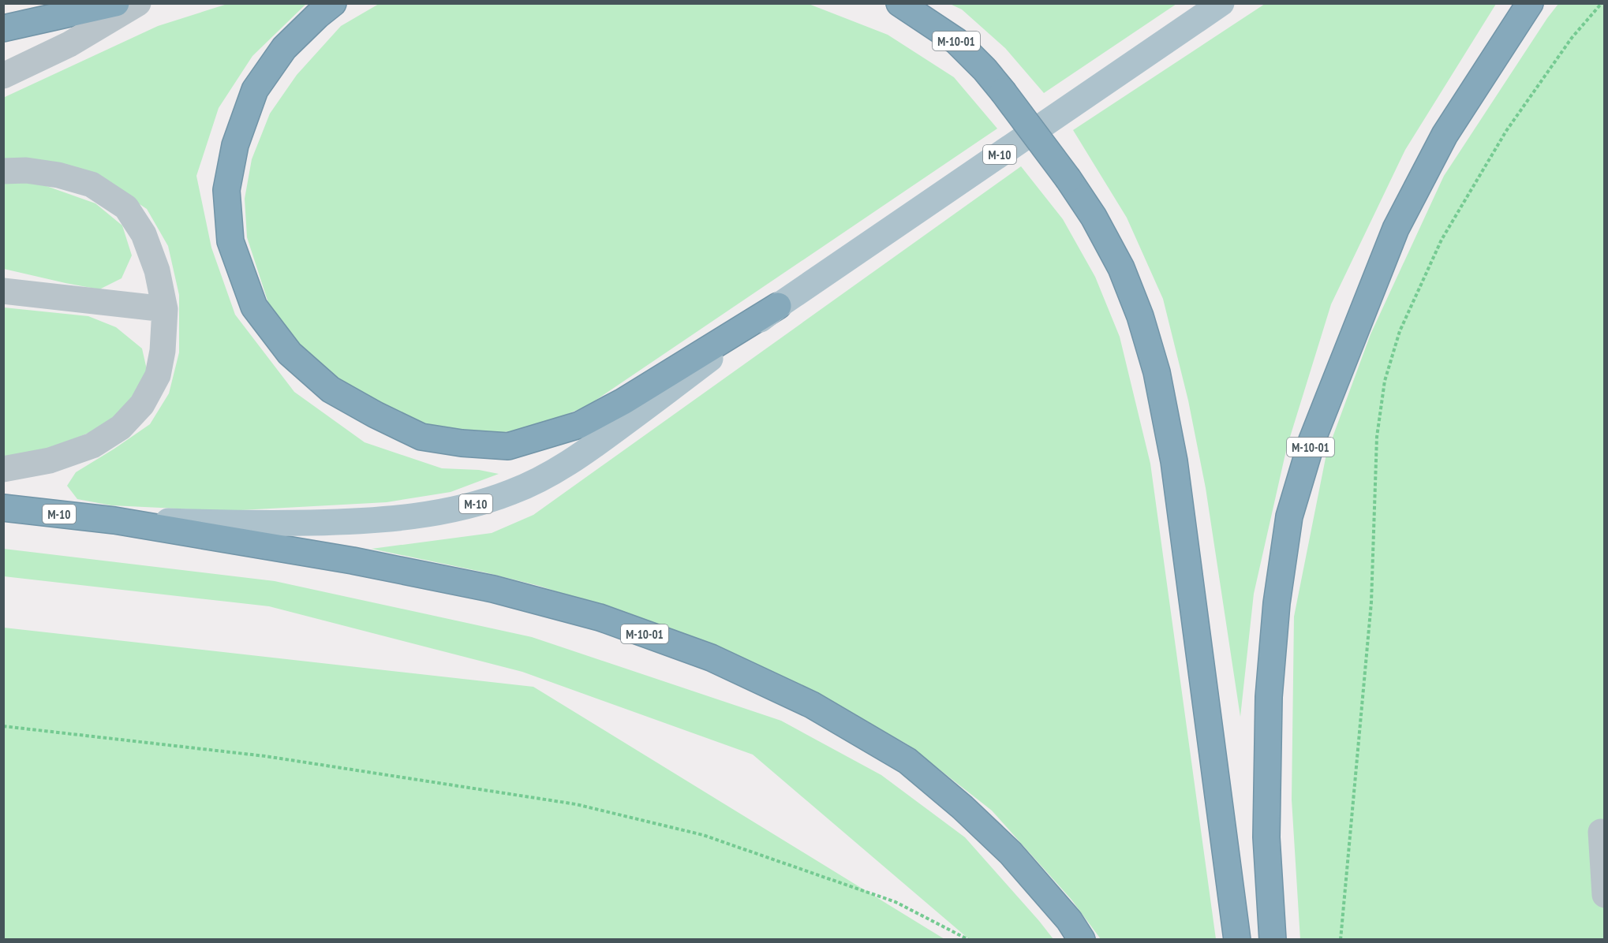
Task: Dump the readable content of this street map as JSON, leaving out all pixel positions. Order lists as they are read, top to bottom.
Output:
{
  "streets": {
    "highway": ["М-10-01", "М-10"]
  },
  "crossings": [
    ["М-10-01", "М-10"]
  ]
}
